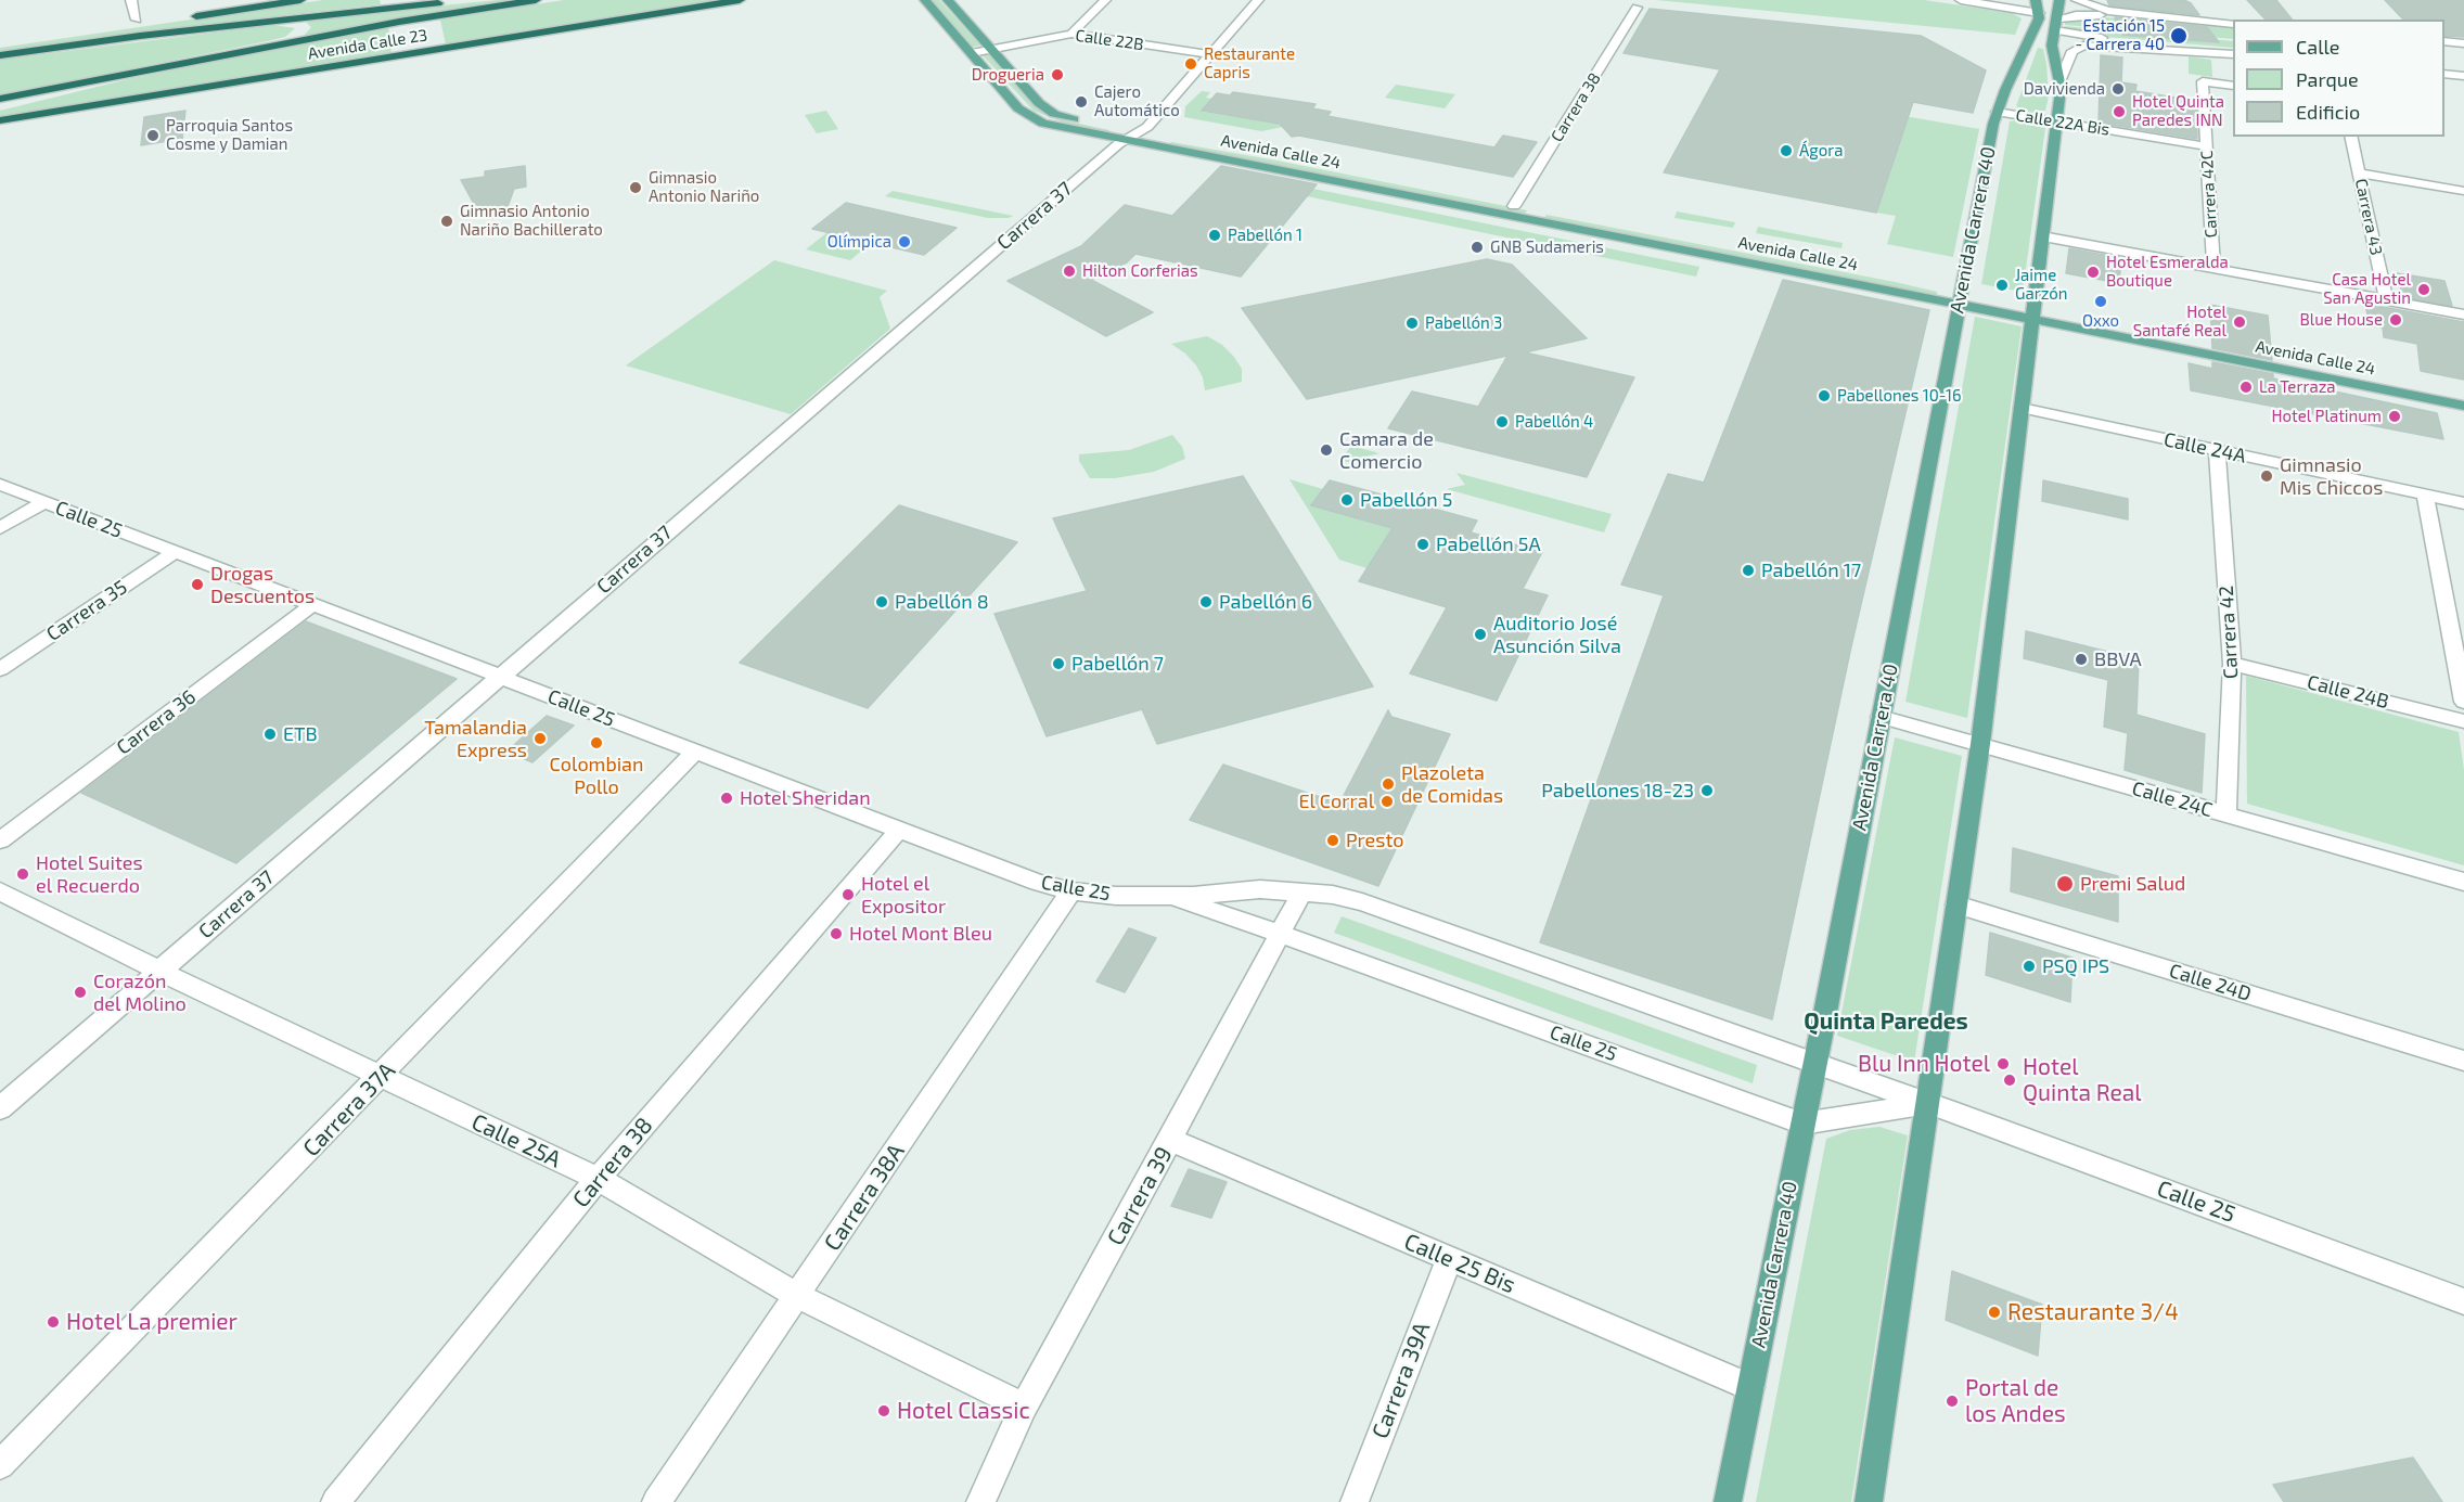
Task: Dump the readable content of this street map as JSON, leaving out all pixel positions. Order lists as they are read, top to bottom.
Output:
{
  "streets": {
    "highway": ["Avenida Calle 23"],
    "main road": ["Avenida Calle 24", "Avenida Carrera 40"],
    "street": [
      "Calle 22B",
      "Carrera 38",
      "Calle 22A Bis",
      "Carrera 42C",
      "Carrera 37",
      "Carrera 43",
      "Calle 24A",
      "Calle 25",
      "Carrera 35",
      "Carrera 42",
      "Calle 24B",
      "Carrera 36",
      "Calle 24C",
      "Calle 24D",
      "Carrera 37A",
      "Calle 25A",
      "Carrera 39",
      "Carrera 38A",
      "Calle 25 Bis",
      "Carrera 39A"
    ]
  },
  "crossings": [
    ["Calle 22B", "Carrera 37"],
    ["Carrera 38", "Avenida Calle 24"],
    ["Carrera 38", "Calle 25"],
    ["Carrera 38", "Calle 25A"],
    ["Calle 22A Bis", "Carrera 42C"],
    ["Calle 22A Bis", "Avenida Carrera 40"],
    ["Avenida Calle 24", "Carrera 37"],
    ["Avenida Calle 24", "Avenida Carrera 40"],
    ["Carrera 37", "Calle 25"],
    ["Carrera 37", "Calle 25A"],
    ["Avenida Carrera 40", "Calle 25"],
    ["Avenida Carrera 40", "Calle 24C"],
    ["Avenida Carrera 40", "Calle 25 Bis"],
    ["Calle 24A", "Carrera 42"],
    ["Calle 25", "Carrera 35"],
    ["Calle 25", "Carrera 36"],
    ["Calle 25", "Carrera 37A"],
    ["Calle 25", "Carrera 39"],
    ["Calle 25", "Carrera 38A"],
    ["Carrera 42", "Calle 24B"],
    ["Carrera 42", "Calle 24C"],
    ["Carrera 37A", "Calle 25A"],
    ["Calle 25A", "Carrera 39"],
    ["Calle 25A", "Carrera 38A"],
    ["Carrera 39", "Calle 25 Bis"],
    ["Calle 25 Bis", "Carrera 39A"]
  ],
  "districts": ["Quinta Paredes"],
  "places": [
    "Estación 15 - Carrera 40",
    "Restaurante Capris",
    "Drogueria",
    "Davivienda",
    "Cajero Automático",
    "Hotel Quinta Paredes INN",
    "Parroquia Santos Cosme y Damian",
    "Ágora",
    "Gimnasio Antonio Nariño",
    "Gimnasio Antonio Nariño Bachillerato",
    "Pabellón 1",
    "Olímpica",
    "GNB Sudameris",
    "Hilton Corferias",
    "Hotel Esmeralda Boutique",
    "Jaime Garzón",
    "Casa Hotel San Agustin",
    "Oxxo",
    "Blue House",
    "Hotel Santafé Real",
    "Pabellón 3",
    "La Terraza",
    "Pabellones 10-16",
    "Hotel Platinum",
    "Pabellón 4",
    "Camara de Comercio",
    "Gimnasio Mis Chiccos",
    "Pabellón 5",
    "Pabellón 5A",
    "Pabellón 17",
    "Drogas Descuentos",
    "Pabellón 8",
    "Pabellón 6",
    "Auditorio José Asunción Silva",
    "BBVA",
    "Pabellón 7",
    "ETB",
    "Tamalandia Express",
    "Colombian Pollo",
    "Plazoleta de Comidas",
    "Pabellones 18-23",
    "Hotel Sheridan",
    "El Corral",
    "Presto",
    "Hotel Suites el Recuerdo",
    "Premi Salud",
    "Hotel el Expositor",
    "Hotel Mont Bleu",
    "PSQ IPS",
    "Corazón del Molino",
    "Blu Inn Hotel",
    "Hotel Quinta Real",
    "Restaurante 3/4",
    "Hotel La premier",
    "Portal de los Andes",
    "Hotel Classic"
  ],
  "legend": ["Calle", "Parque", "Edificio"]
}
